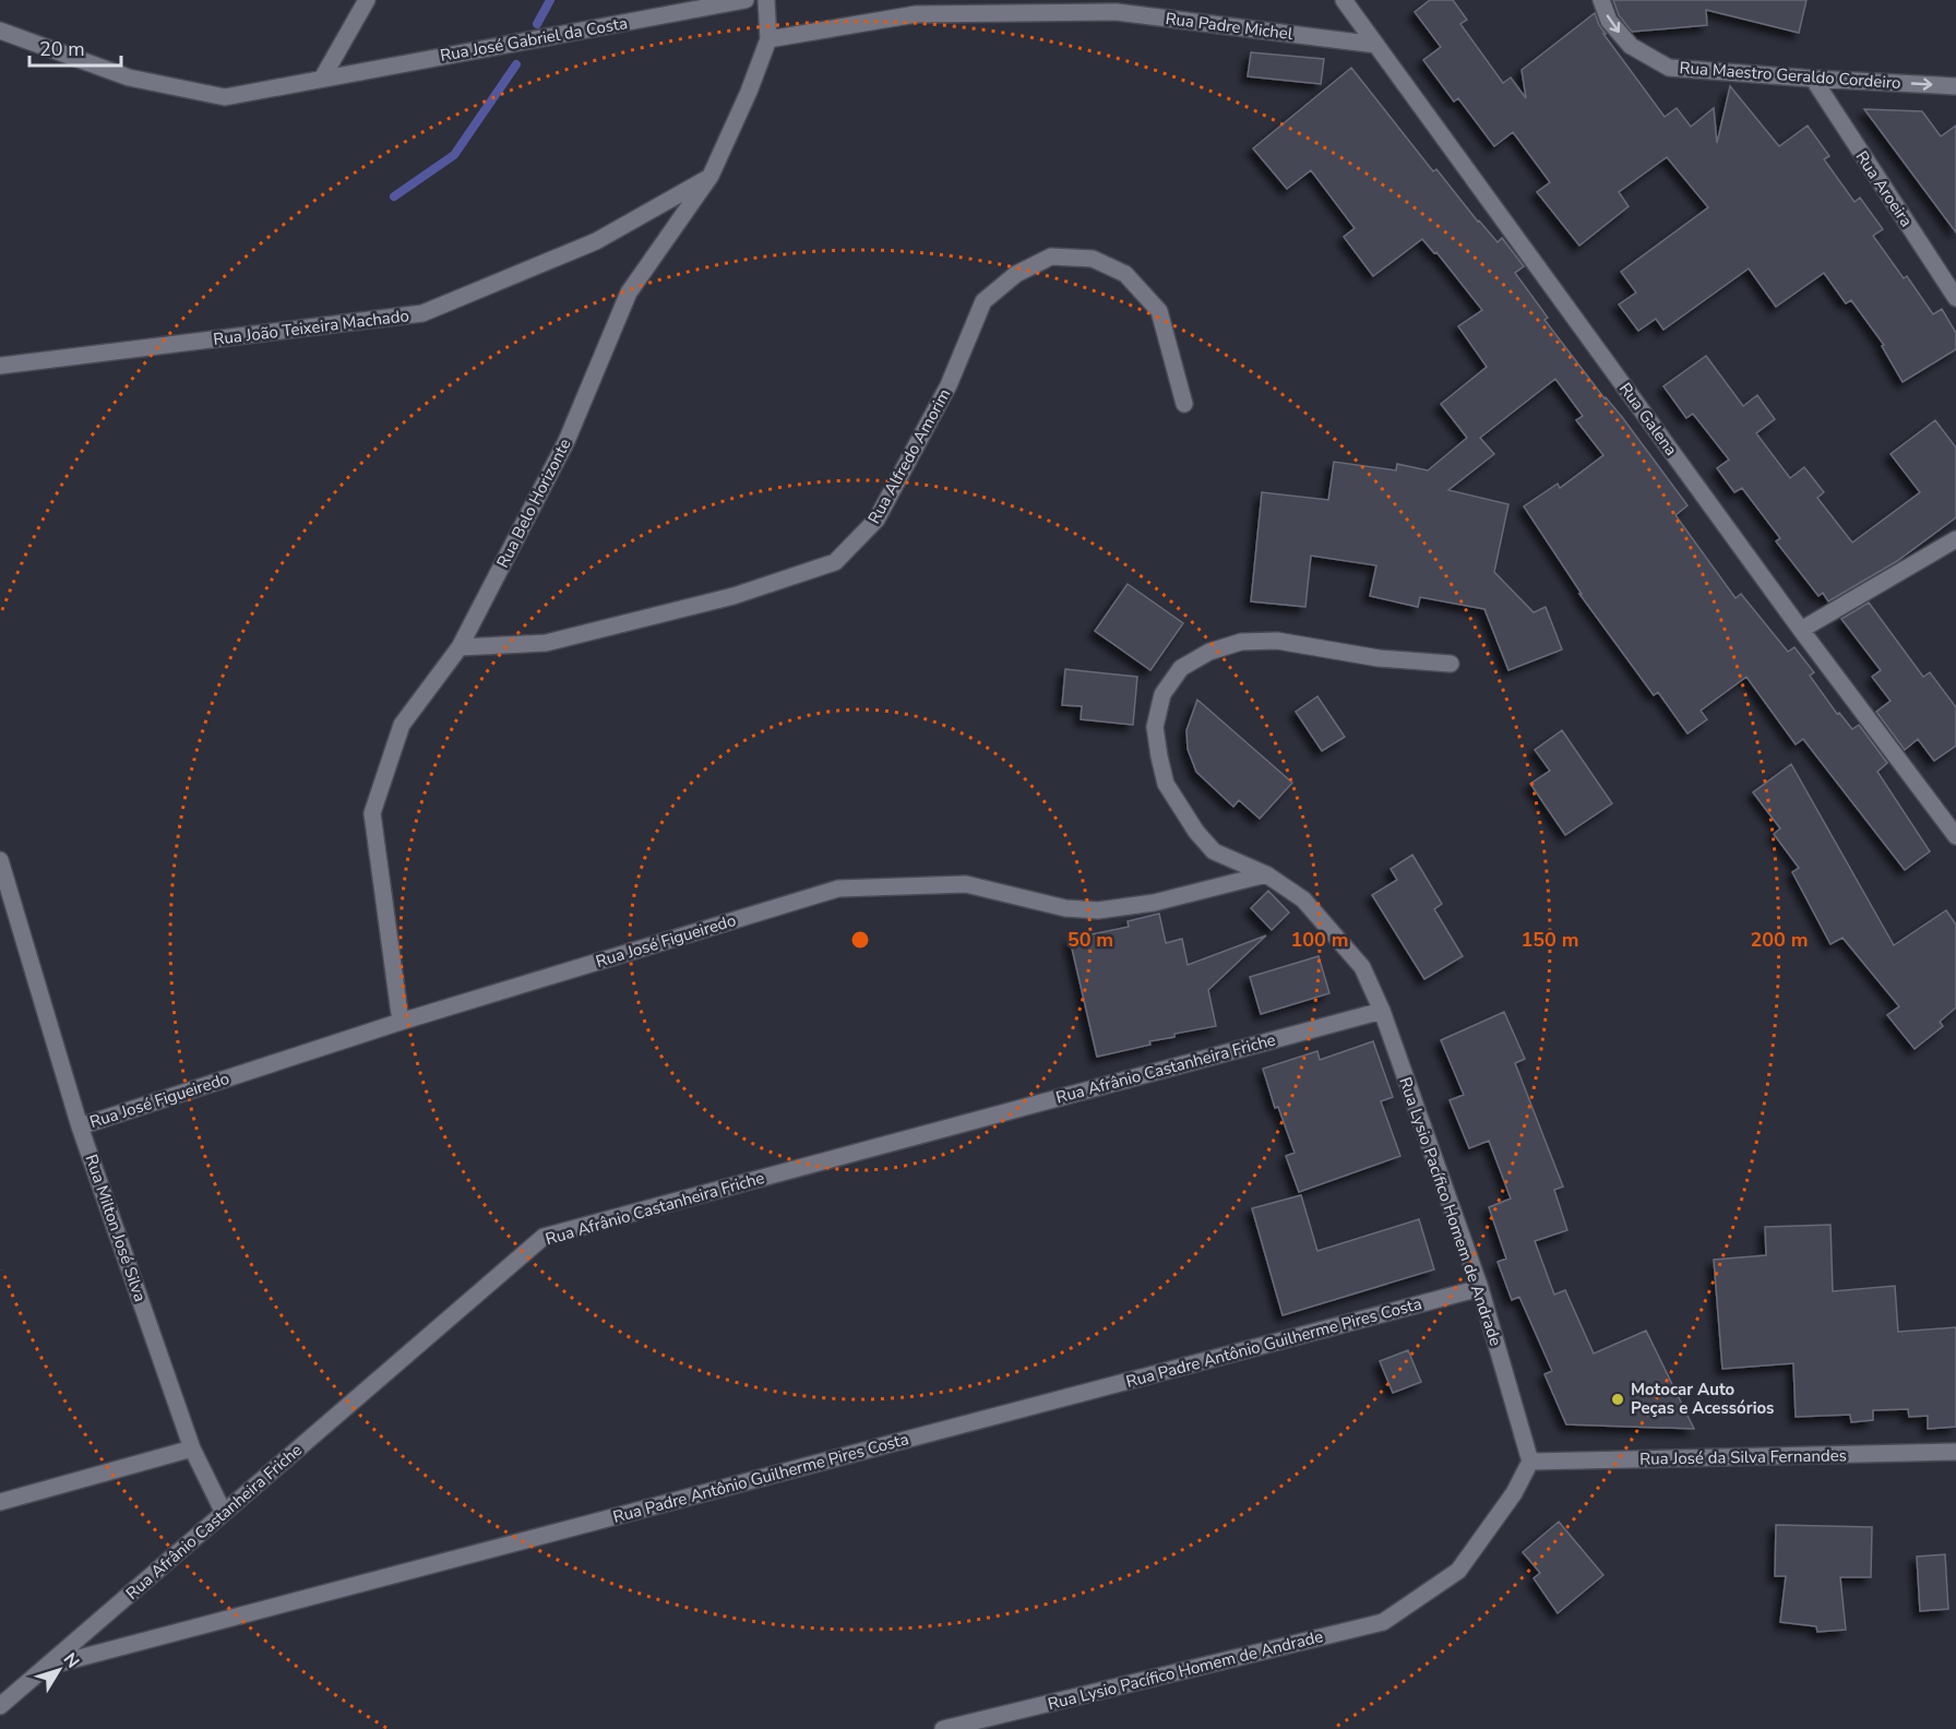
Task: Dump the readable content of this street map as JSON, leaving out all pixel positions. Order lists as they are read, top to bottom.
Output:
{
  "streets": {
    "street": [
      "Rua Padre Michel",
      "Rua José Gabriel da Costa",
      "Rua Maestro Geraldo Cordeiro",
      "Rua Aroeira",
      "Rua João Teixeira Machado",
      "Rua Galena",
      "Rua Alfredo Amorim",
      "Rua Belo Horizonte",
      "Rua José Figueiredo",
      "Rua Afrânio Castanheira Friche",
      "Rua Lysio Pacífico Homem de Andrade",
      "Rua Milton José Silva",
      "Rua Padre Antônio Guilherme Pires Costa",
      "Rua José da Silva Fernandes"
    ]
  },
  "crossings": [
    ["Rua Padre Michel", "Rua Galena"],
    ["Rua Padre Michel", "Rua Belo Horizonte"],
    ["Rua Maestro Geraldo Cordeiro", "Rua Aroeira"],
    ["Rua João Teixeira Machado", "Rua Belo Horizonte"],
    ["Rua Alfredo Amorim", "Rua Belo Horizonte"],
    ["Rua Belo Horizonte", "Rua José Figueiredo"],
    ["Rua José Figueiredo", "Rua Lysio Pacífico Homem de Andrade"],
    ["Rua José Figueiredo", "Rua Milton José Silva"],
    ["Rua Afrânio Castanheira Friche", "Rua Lysio Pacífico Homem de Andrade"],
    ["Rua Afrânio Castanheira Friche", "Rua Milton José Silva"],
    ["Rua Afrânio Castanheira Friche", "Rua Padre Antônio Guilherme Pires Costa"],
    ["Rua Lysio Pacífico Homem de Andrade", "Rua Padre Antônio Guilherme Pires Costa"],
    ["Rua Lysio Pacífico Homem de Andrade", "Rua José da Silva Fernandes"]
  ],
  "one_way": ["Rua Maestro Geraldo Cordeiro"],
  "places": ["Motocar Auto Peças e Acessórios"],
  "scale_bar": "20 m",
  "north": "top right",
  "rings": [
    "50 m",
    "100 m",
    "150 m",
    "200 m"
  ]
}
